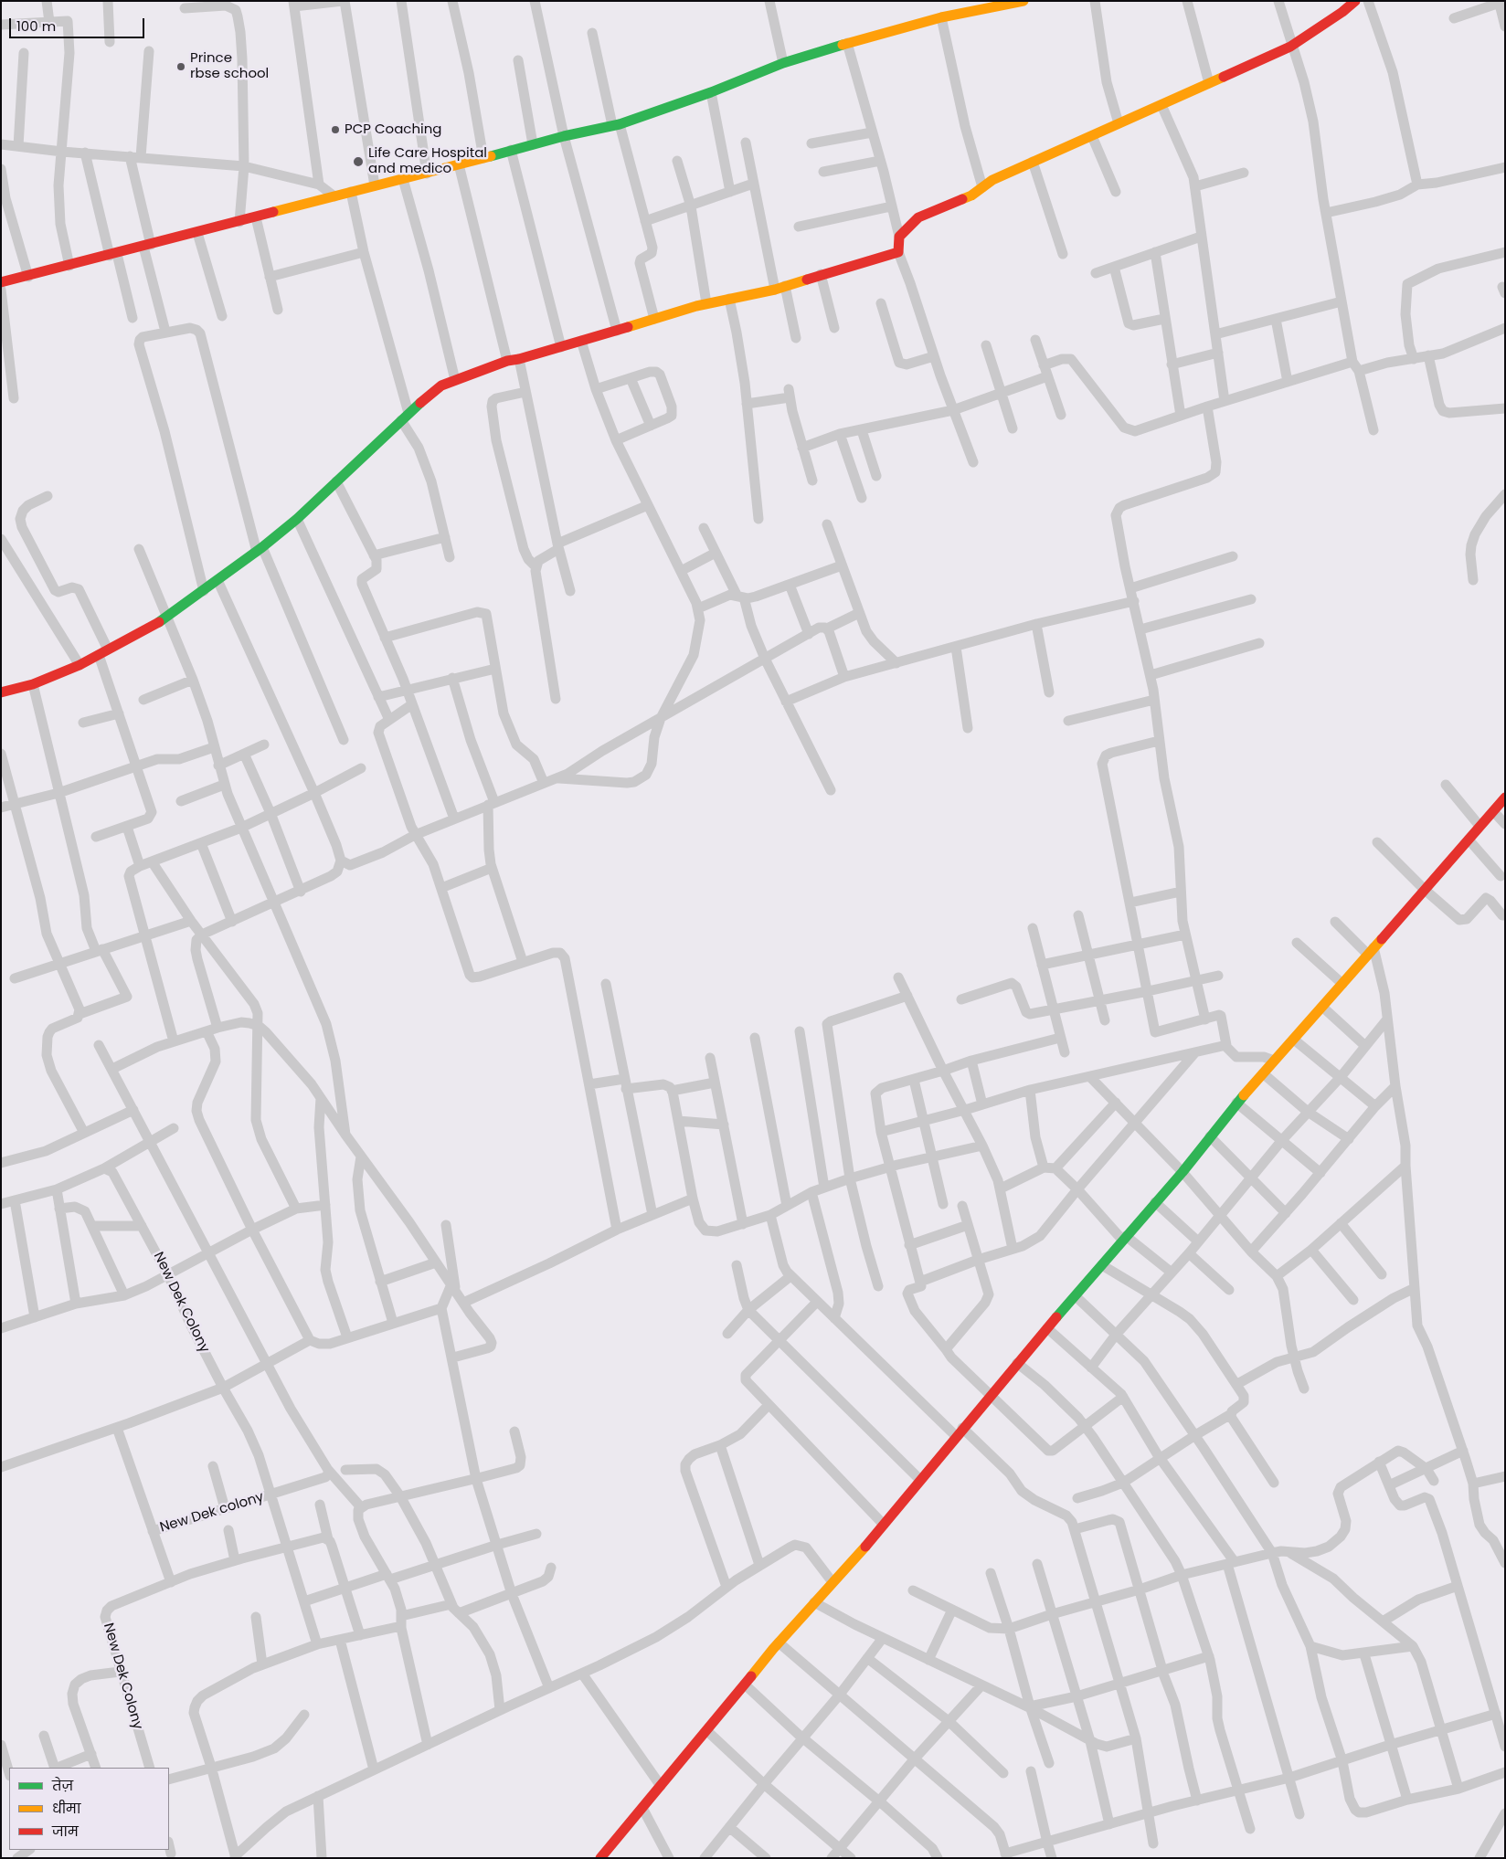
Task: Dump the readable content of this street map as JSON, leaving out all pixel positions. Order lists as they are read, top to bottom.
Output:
{
  "streets": {
    "street": ["New Dek Colony", "New Dek colony"]
  },
  "crossings": [
    ["New Dek Colony", "New Dek colony"]
  ],
  "places": ["Prince rbse school", "PCP Coaching", "Life Care Hospital and medico"],
  "legend": ["तेज़", "धीमा", "जाम"],
  "scale_bar": "100 m"
}
